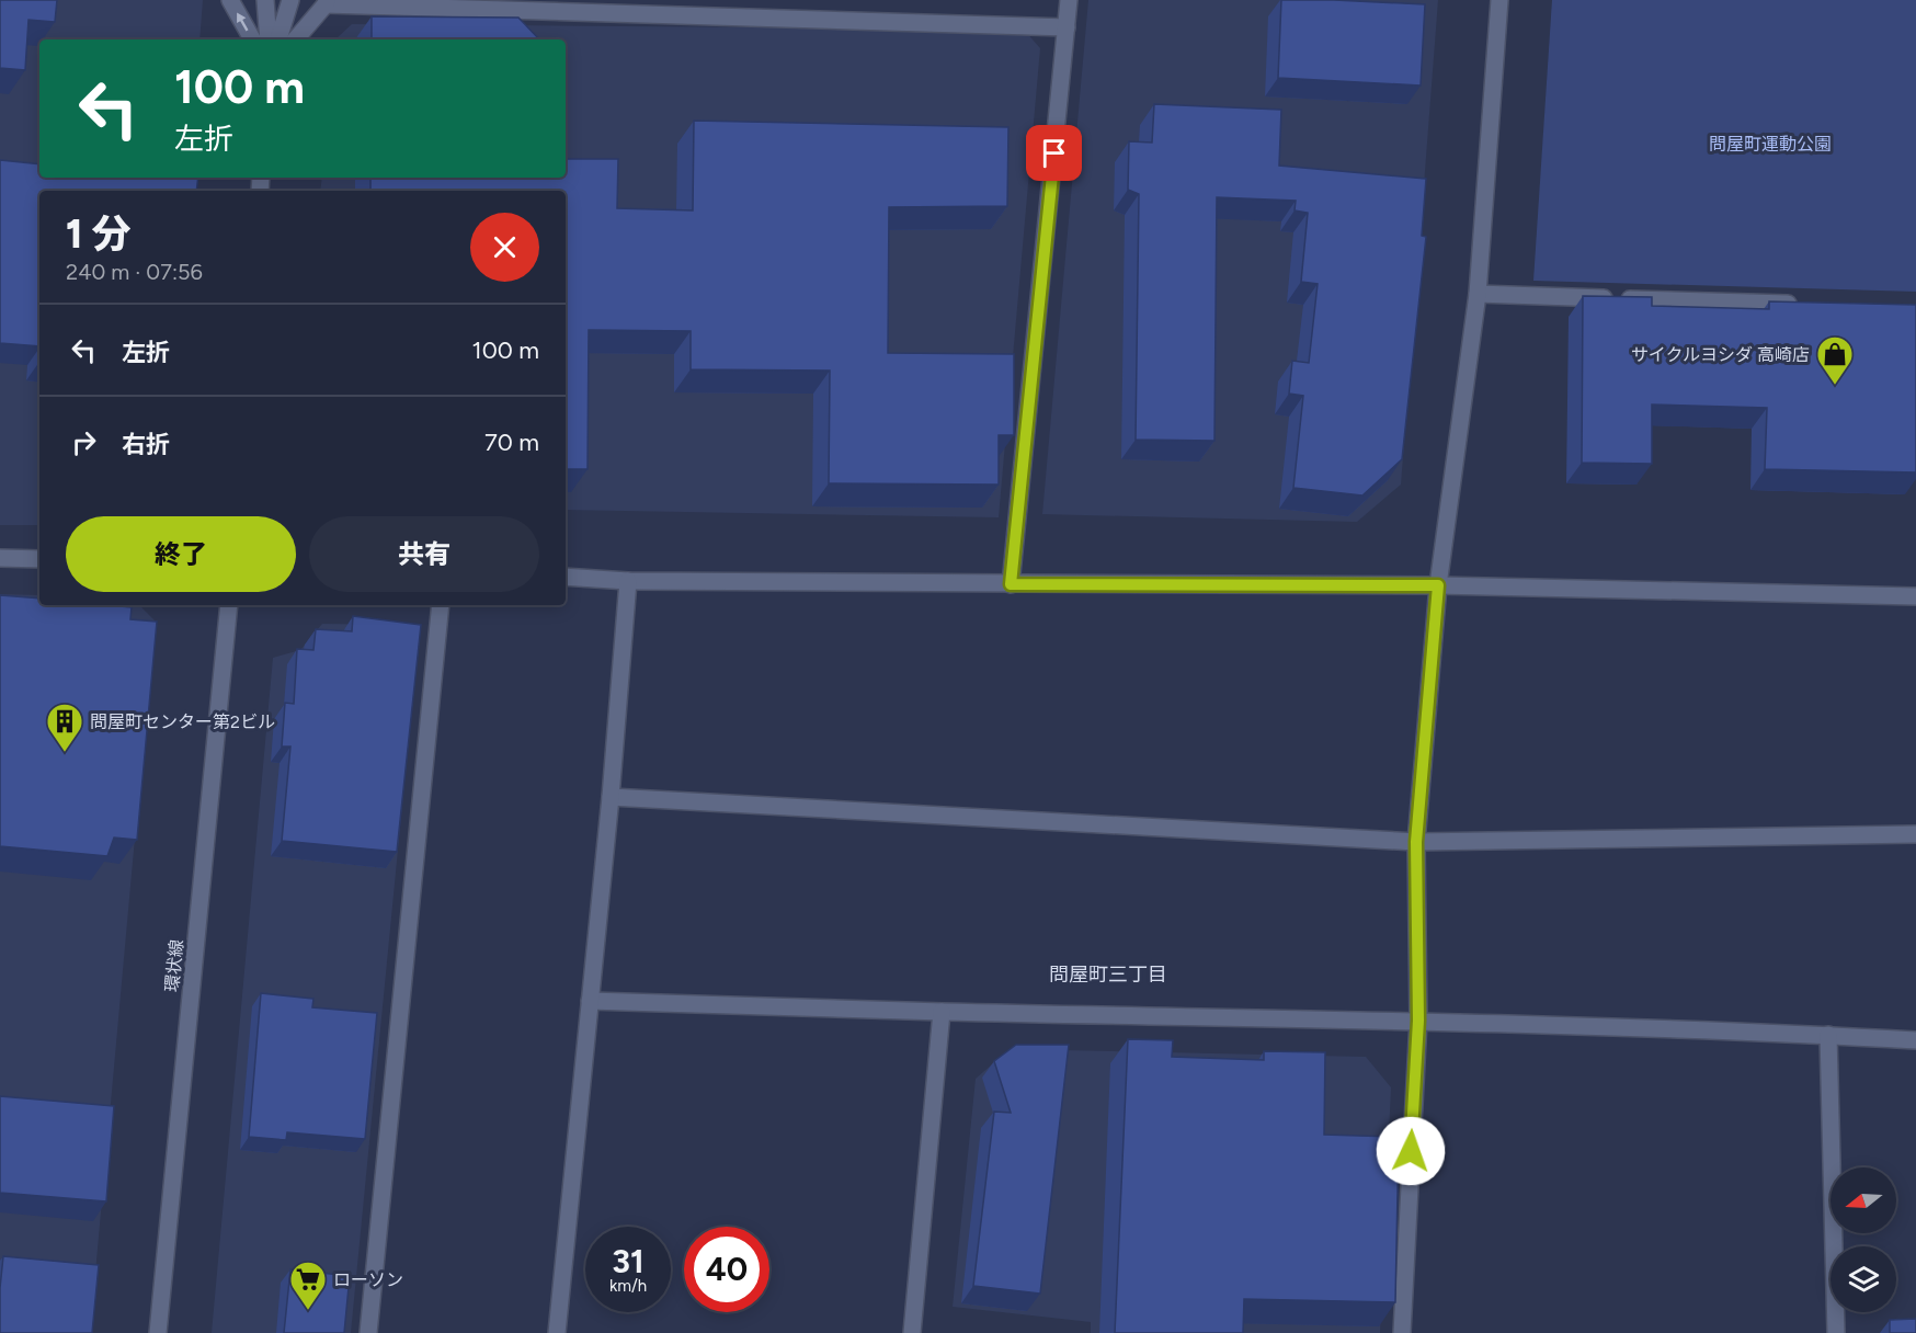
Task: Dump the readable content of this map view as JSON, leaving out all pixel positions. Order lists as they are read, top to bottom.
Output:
{
  "streets": {
    "street": ["環状線"]
  },
  "districts": ["問屋町三丁目"],
  "parks": ["問屋町運動公園"],
  "places": {
    "shop": ["サイクルヨシダ 高崎店"],
    "building": ["問屋町センター第2ビル"],
    "supermarket": ["ローソン"]
  },
  "north": "left",
  "page": {
    "turn": ["100 m", "左折"],
    "heading": ["1 分", "240 m · 07:56"],
    "list": [
      {
        "name": "左折",
        "value": "100 m"
      },
      {
        "name": "右折",
        "value": "70 m"
      }
    ],
    "buttons": ["終了", "共有"],
    "speed": "31 km/h",
    "limit": "40"
  }
}
